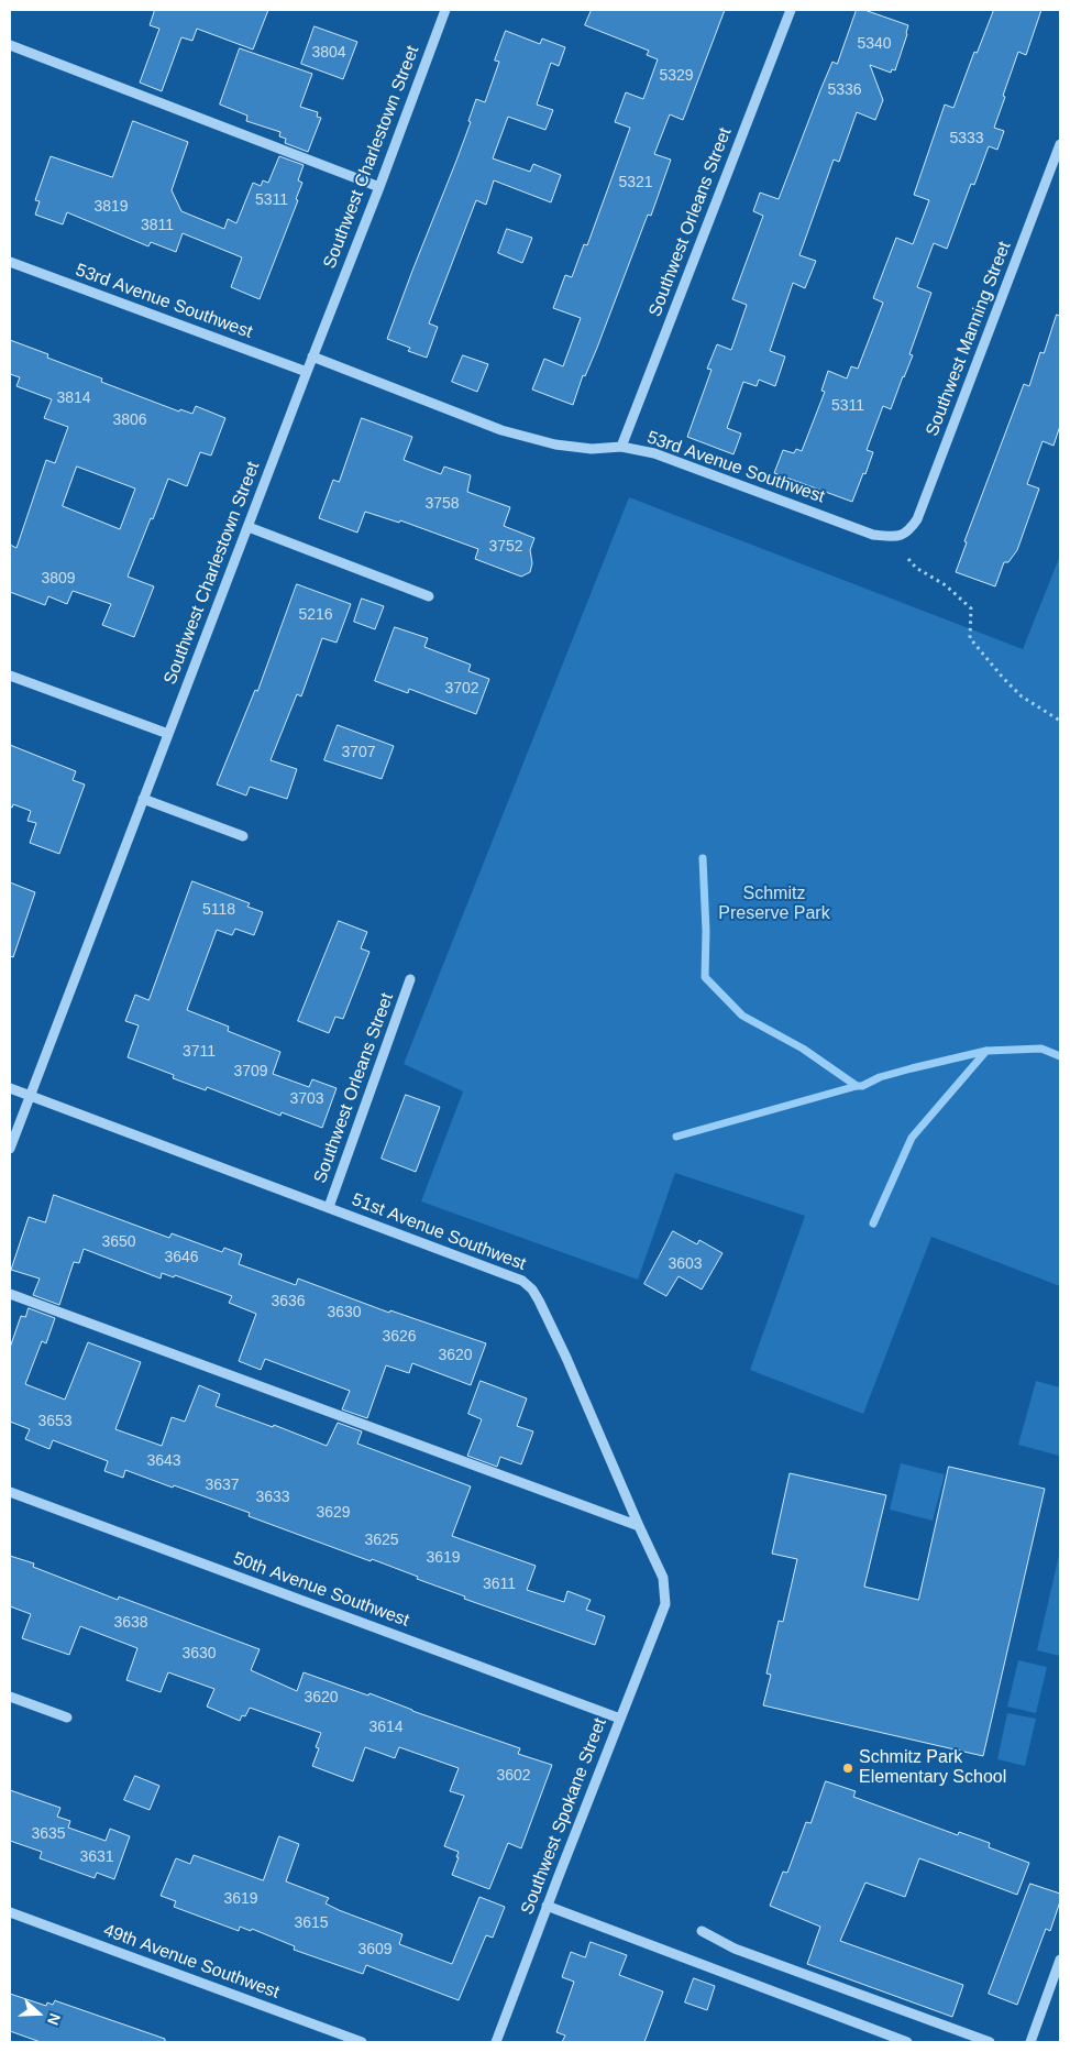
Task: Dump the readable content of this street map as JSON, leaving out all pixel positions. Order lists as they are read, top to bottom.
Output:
{
  "streets": {
    "street": [
      "Southwest Charlestown Street",
      "Southwest Orleans Street",
      "53rd Avenue Southwest",
      "Southwest Manning Street",
      "51st Avenue Southwest",
      "50th Avenue Southwest",
      "Southwest Spokane Street",
      "49th Avenue Southwest"
    ]
  },
  "crossings": [
    ["Southwest Charlestown Street", "53rd Avenue Southwest"],
    ["Southwest Charlestown Street", "51st Avenue Southwest"],
    ["Southwest Orleans Street", "53rd Avenue Southwest"],
    ["Southwest Orleans Street", "51st Avenue Southwest"],
    ["53rd Avenue Southwest", "Southwest Manning Street"],
    ["51st Avenue Southwest", "Southwest Spokane Street"],
    ["50th Avenue Southwest", "Southwest Spokane Street"]
  ],
  "parks": ["Schmitz Preserve Park"],
  "places": ["Schmitz Park Elementary School"],
  "house_numbers": [
    "5340",
    "3804",
    "5329",
    "5336",
    "5333",
    "5321",
    "5311",
    "3819",
    "3811",
    "3814",
    "5311",
    "3806",
    "3758",
    "3752",
    "3809",
    "5216",
    "3702",
    "3707",
    "5118",
    "3711",
    "3709",
    "3703",
    "3650",
    "3646",
    "3603",
    "3636",
    "3630",
    "3626",
    "3620",
    "3653",
    "3643",
    "3637",
    "3633",
    "3629",
    "3625",
    "3619",
    "3611",
    "3638",
    "3630",
    "3620",
    "3614",
    "3602",
    "3635",
    "3631",
    "3619",
    "3615",
    "3609"
  ],
  "north": "right"
}
